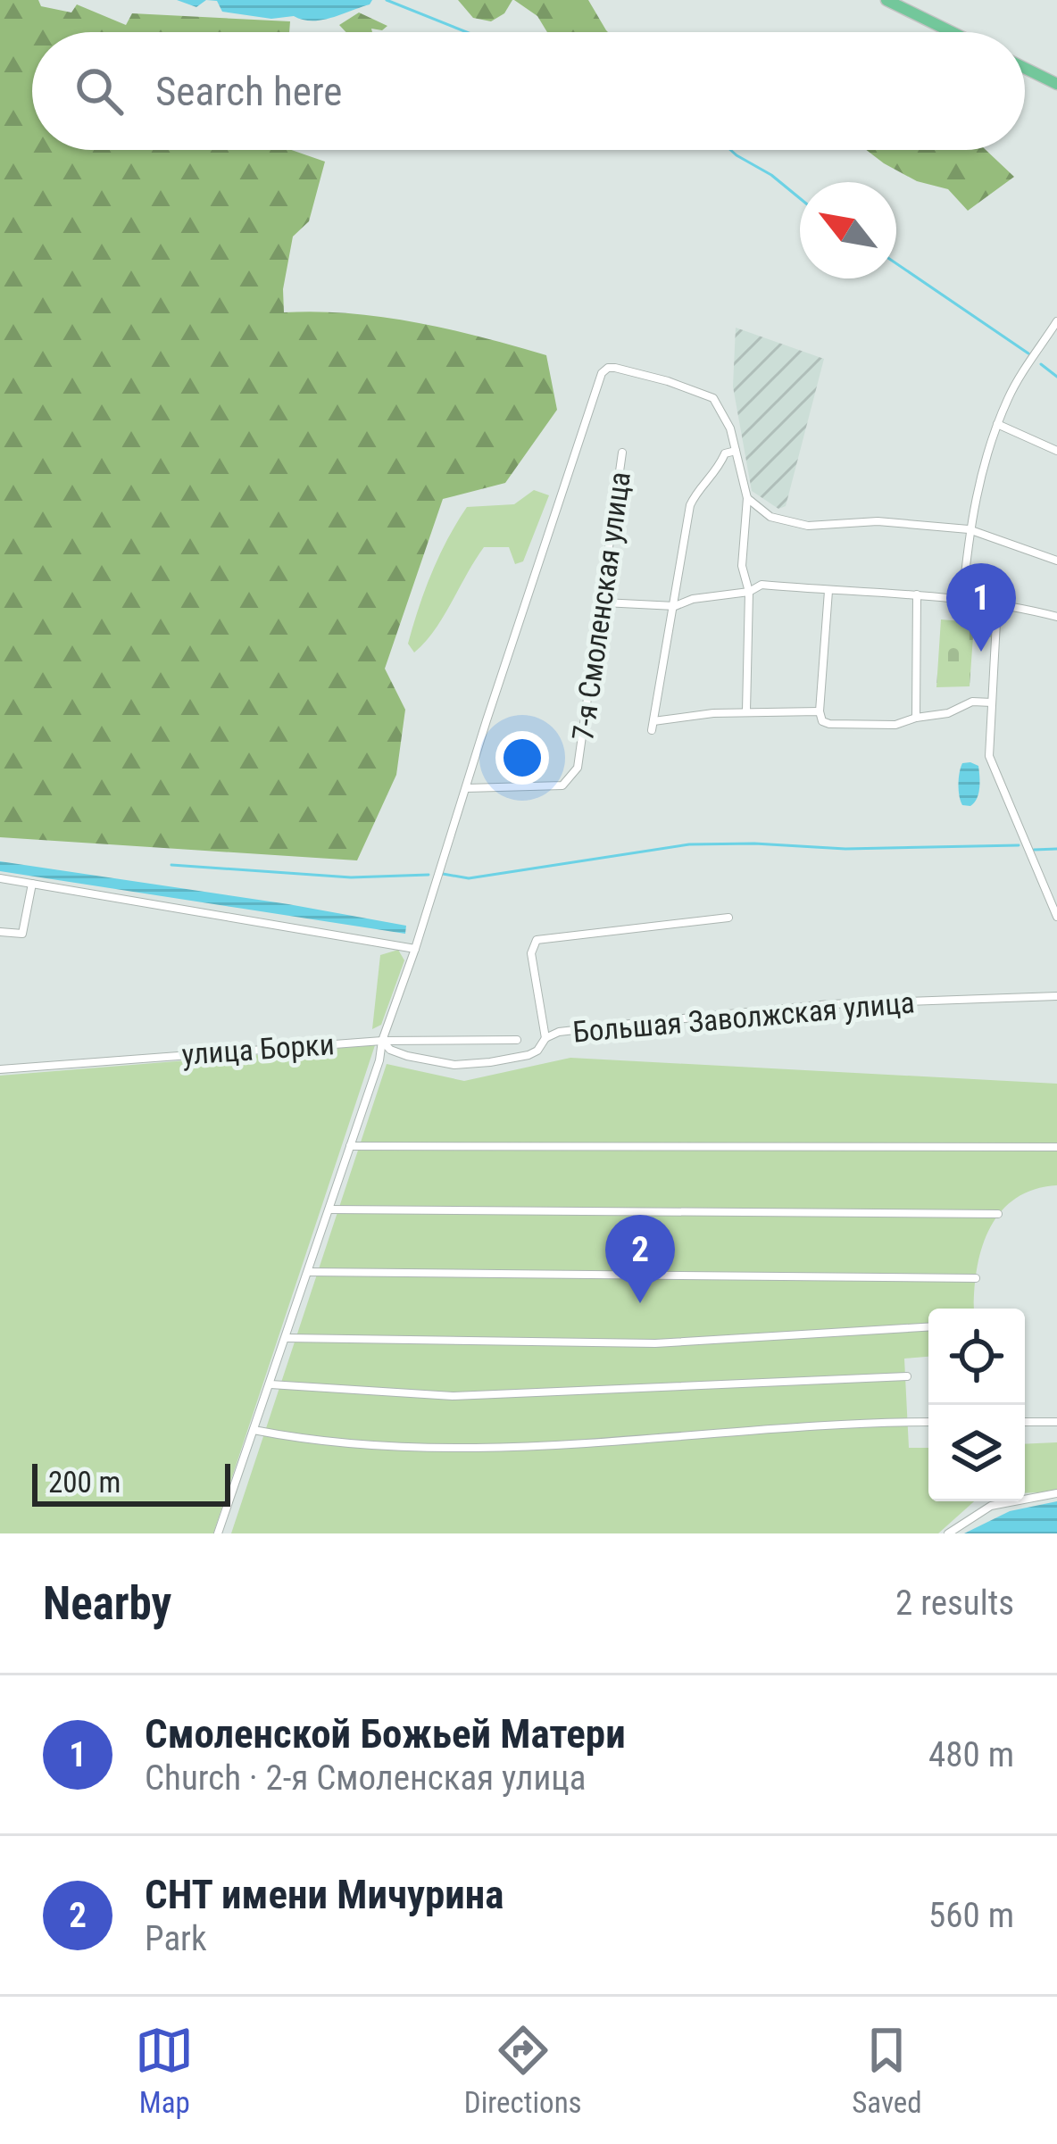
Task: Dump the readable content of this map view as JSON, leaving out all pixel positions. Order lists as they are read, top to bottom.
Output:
{
  "streets": {
    "street": ["7-я Смоленская улица", "Большая Заволжская улица", "улица Борки"]
  },
  "crossings": [
    ["Большая Заволжская улица", "улица Борки"]
  ],
  "scale_bar": "200 m",
  "north": "top left",
  "page": {
    "search": "Search here",
    "pins": ["1", "2"],
    "scale": "200 m",
    "heading": ["Nearby", "2 results"],
    "list": [
      {
        "mark": "1",
        "name": "Смоленской Божьей Матери",
        "note": "Church · 2-я Смоленская улица",
        "value": "480 m"
      },
      {
        "mark": "2",
        "name": "СНТ имени Мичурина",
        "note": "Park",
        "value": "560 m"
      }
    ],
    "nav": ["Map", "Directions", "Saved"]
  }
}
